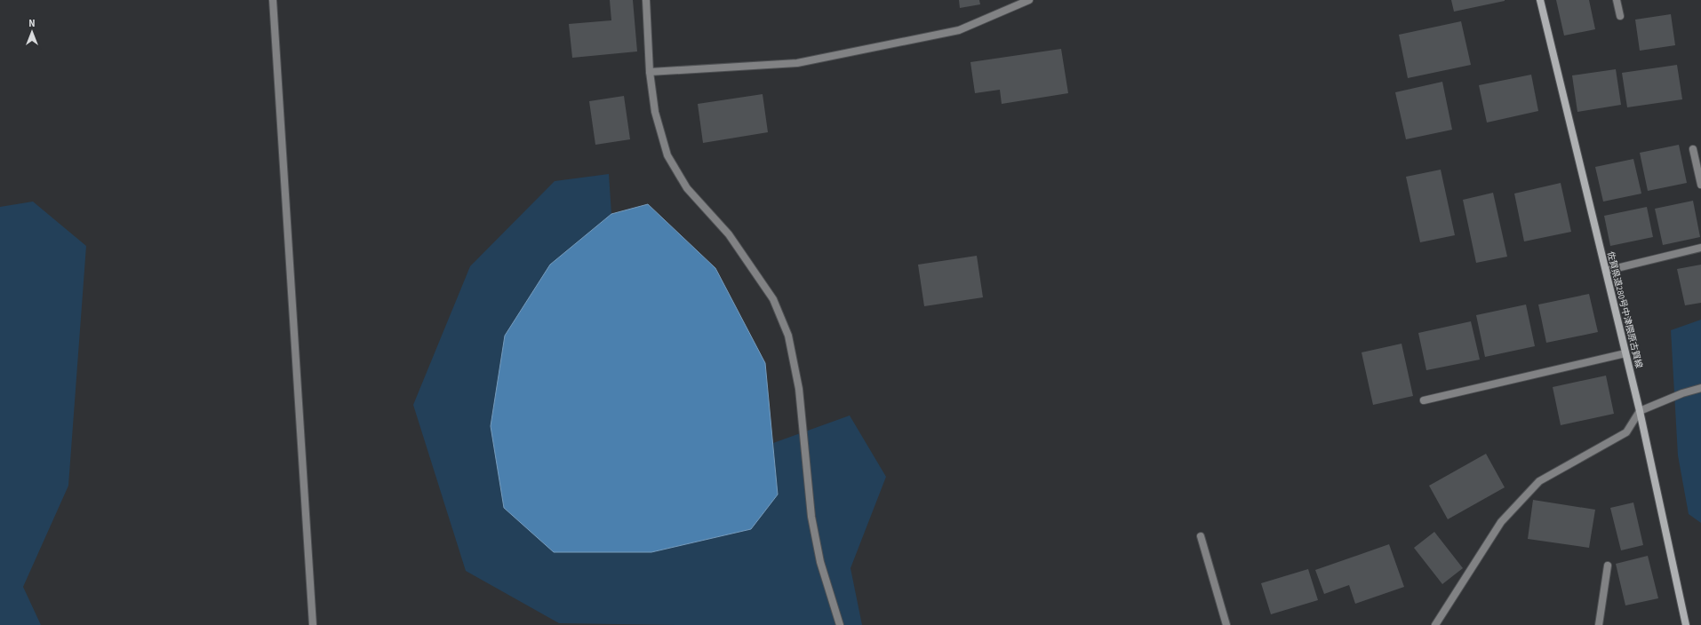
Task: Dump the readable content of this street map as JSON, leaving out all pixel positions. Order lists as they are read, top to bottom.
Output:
{
  "streets": {
    "main road": ["佐賀県道280号中津隈原古賀線"]
  },
  "north": "top"
}
